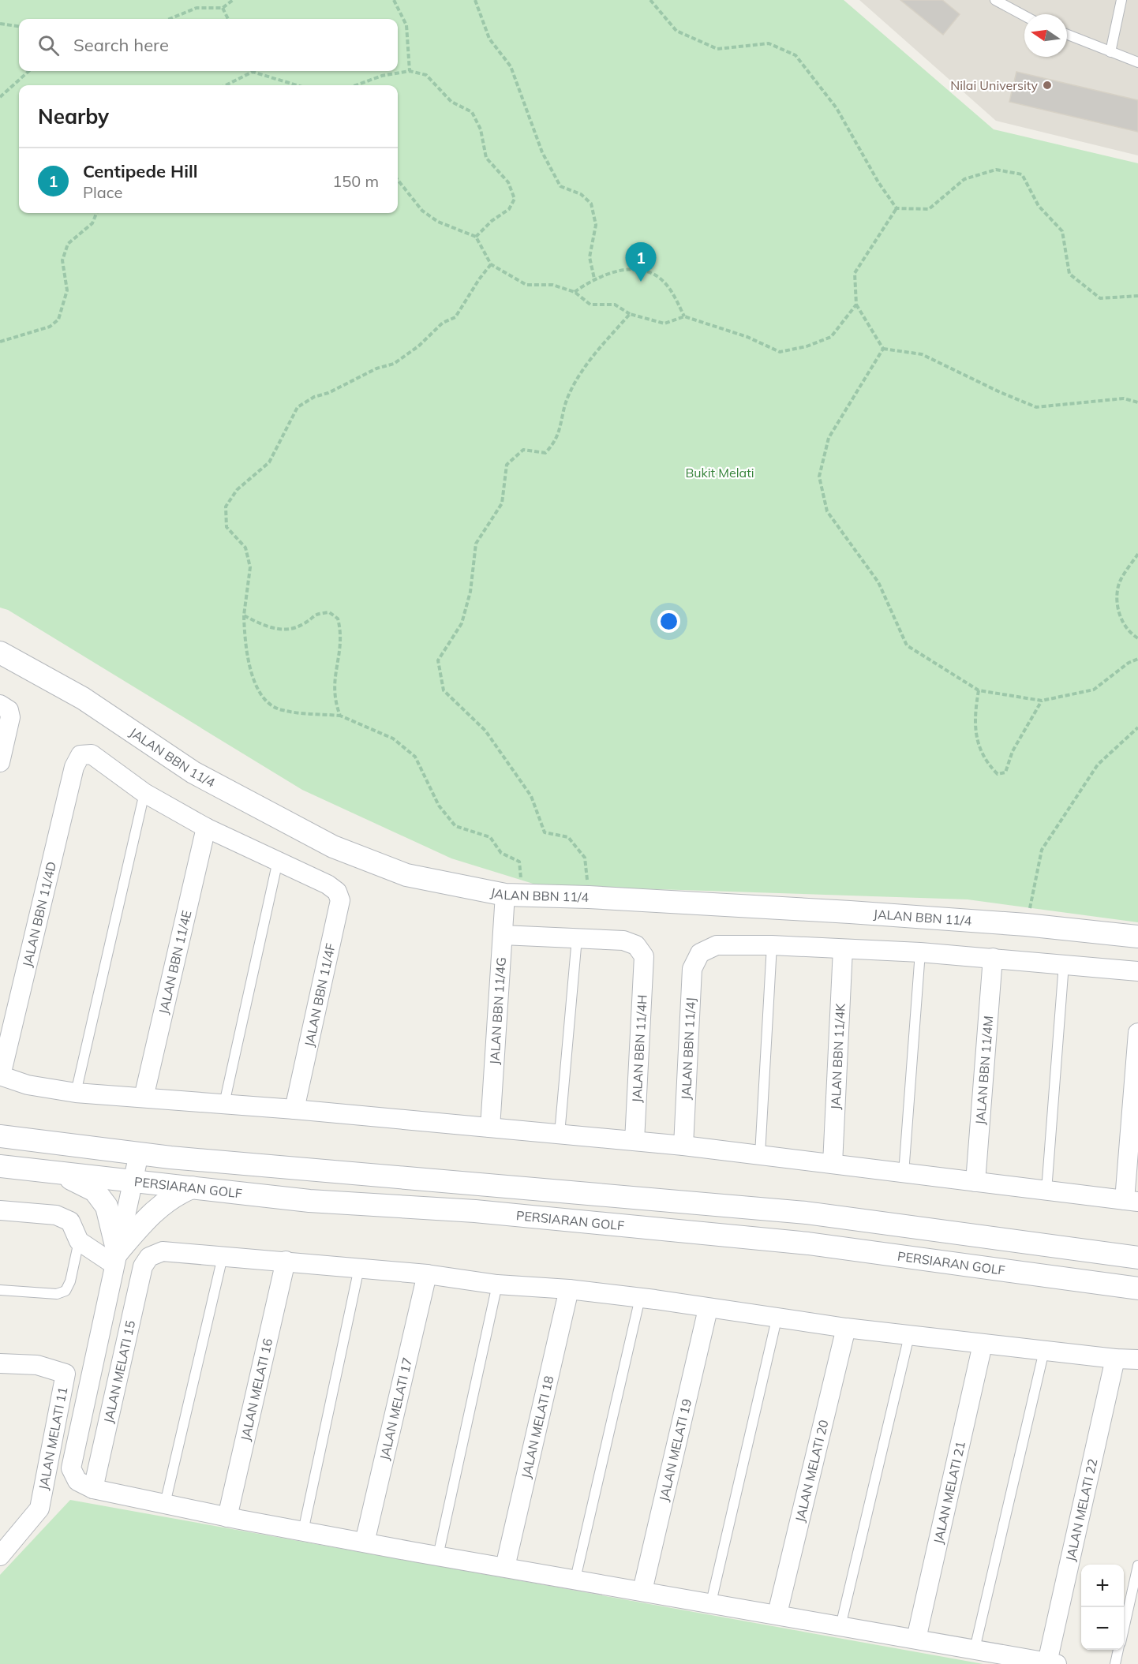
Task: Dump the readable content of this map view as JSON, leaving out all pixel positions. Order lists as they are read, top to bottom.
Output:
{
  "streets": {
    "street": [
      "JALAN BBN 11/4",
      "JALAN BBN 11/4D",
      "JALAN BBN 11/4E",
      "JALAN BBN 11/4F",
      "JALAN BBN 11/4G",
      "JALAN BBN 11/4J",
      "JALAN BBN 11/4H",
      "JALAN BBN 11/4K",
      "JALAN BBN 11/4M",
      "PERSIARAN GOLF",
      "JALAN MELATI 15",
      "JALAN MELATI 16",
      "JALAN MELATI 17",
      "JALAN MELATI 18",
      "JALAN MELATI 11",
      "JALAN MELATI 19",
      "JALAN MELATI 20",
      "JALAN MELATI 21",
      "JALAN MELATI 22"
    ]
  },
  "crossings": [
    ["JALAN BBN 11/4", "JALAN BBN 11/4G"]
  ],
  "parks": ["Bukit Melati"],
  "places": ["Nilai University"],
  "north": "left",
  "page": {
    "search": "Search here",
    "heading": "Nearby",
    "list": [
      {
        "mark": "1",
        "name": "Centipede Hill",
        "note": "Place",
        "value": "150 m"
      }
    ],
    "pins": "1",
    "map_buttons": ["+", "−"]
  }
}
